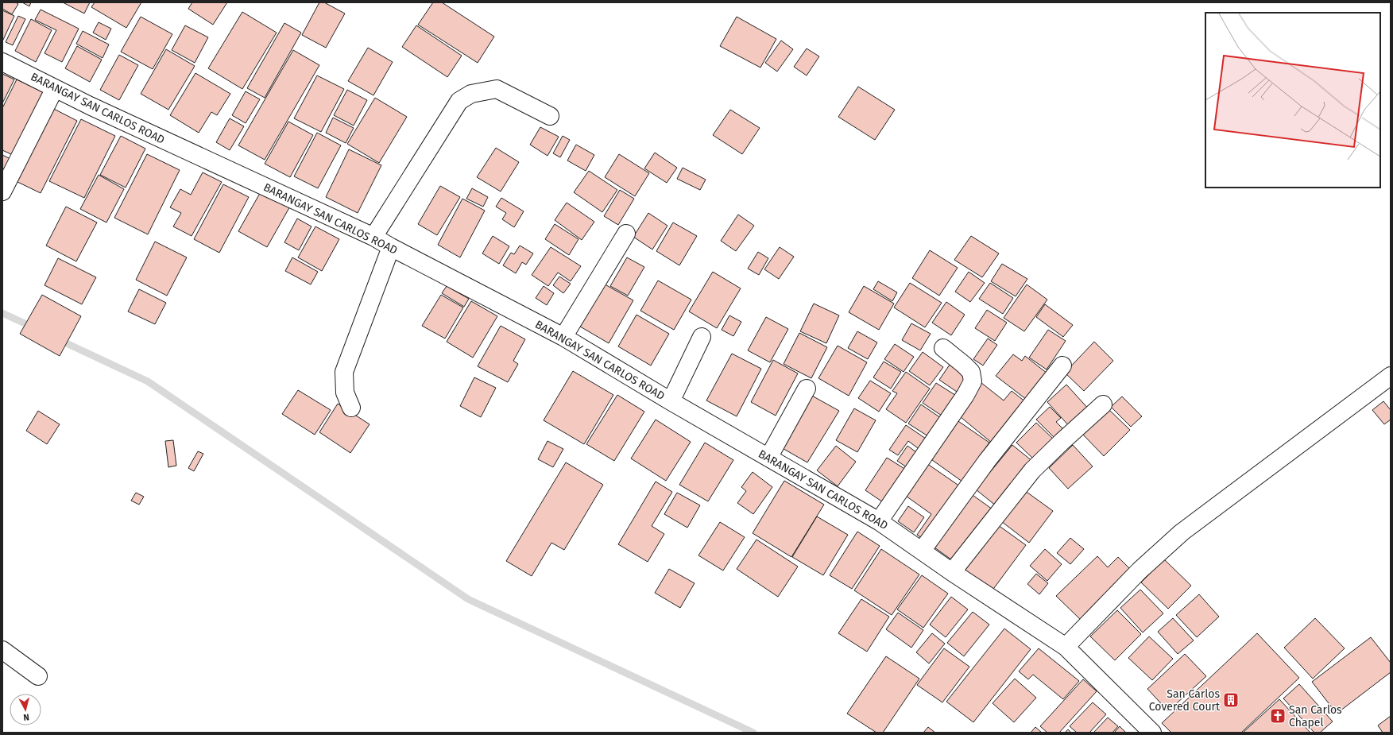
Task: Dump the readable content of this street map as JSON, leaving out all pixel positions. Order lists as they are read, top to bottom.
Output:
{
  "streets": {
    "street": ["BARANGAY SAN CARLOS ROAD"]
  },
  "places": {
    "building": ["San Carlos Covered Court"],
    "church": ["San Carlos Chapel"]
  },
  "north": "bottom"
}
